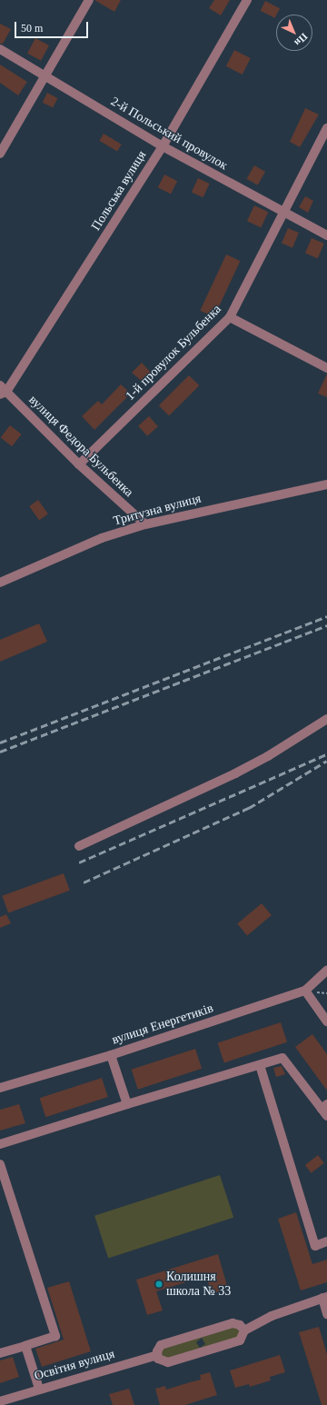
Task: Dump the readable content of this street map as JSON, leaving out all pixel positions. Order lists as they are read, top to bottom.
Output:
{
  "streets": {
    "street": [
      "2-й Польський провулок",
      "Польська вулиця",
      "1-й провулок Бульбенка",
      "вулиця Федора Бульбенка",
      "Тритузна вулиця",
      "вулиця Енергетиків",
      "Освітня вулиця"
    ]
  },
  "crossings": [
    ["2-й Польський провулок", "Польська вулиця"],
    ["2-й Польський провулок", "1-й провулок Бульбенка"],
    ["Польська вулиця", "вулиця Федора Бульбенка"],
    ["1-й провулок Бульбенка", "вулиця Федора Бульбенка"],
    ["вулиця Федора Бульбенка", "Тритузна вулиця"]
  ],
  "places": ["Колишня школа № 33"],
  "scale_bar": "50 m",
  "north": "bottom right"
}
